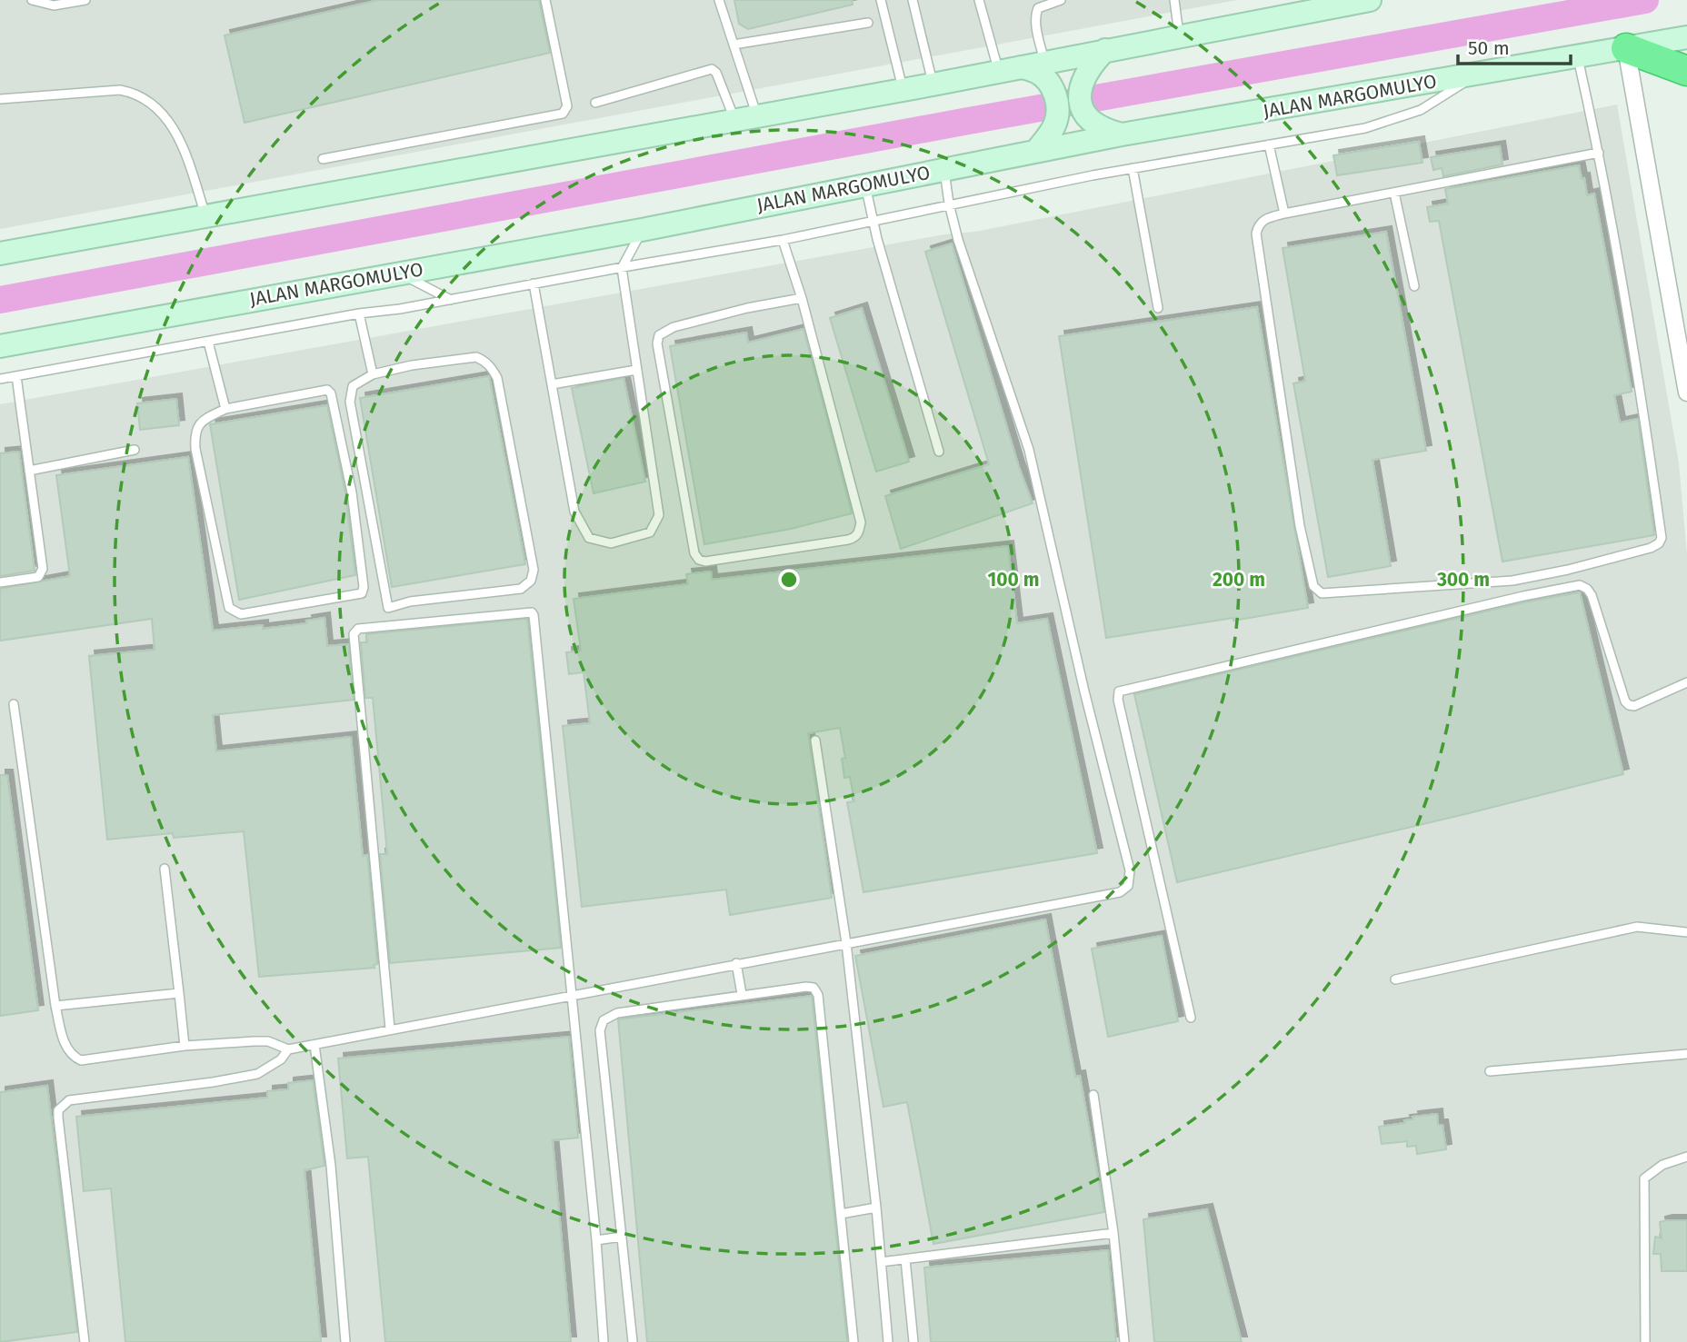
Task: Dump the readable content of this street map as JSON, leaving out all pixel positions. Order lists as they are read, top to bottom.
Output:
{
  "streets": {
    "main road": ["JALAN MARGOMULYO"]
  },
  "scale_bar": "50 m",
  "rings": ["100 m", "200 m", "300 m"]
}
